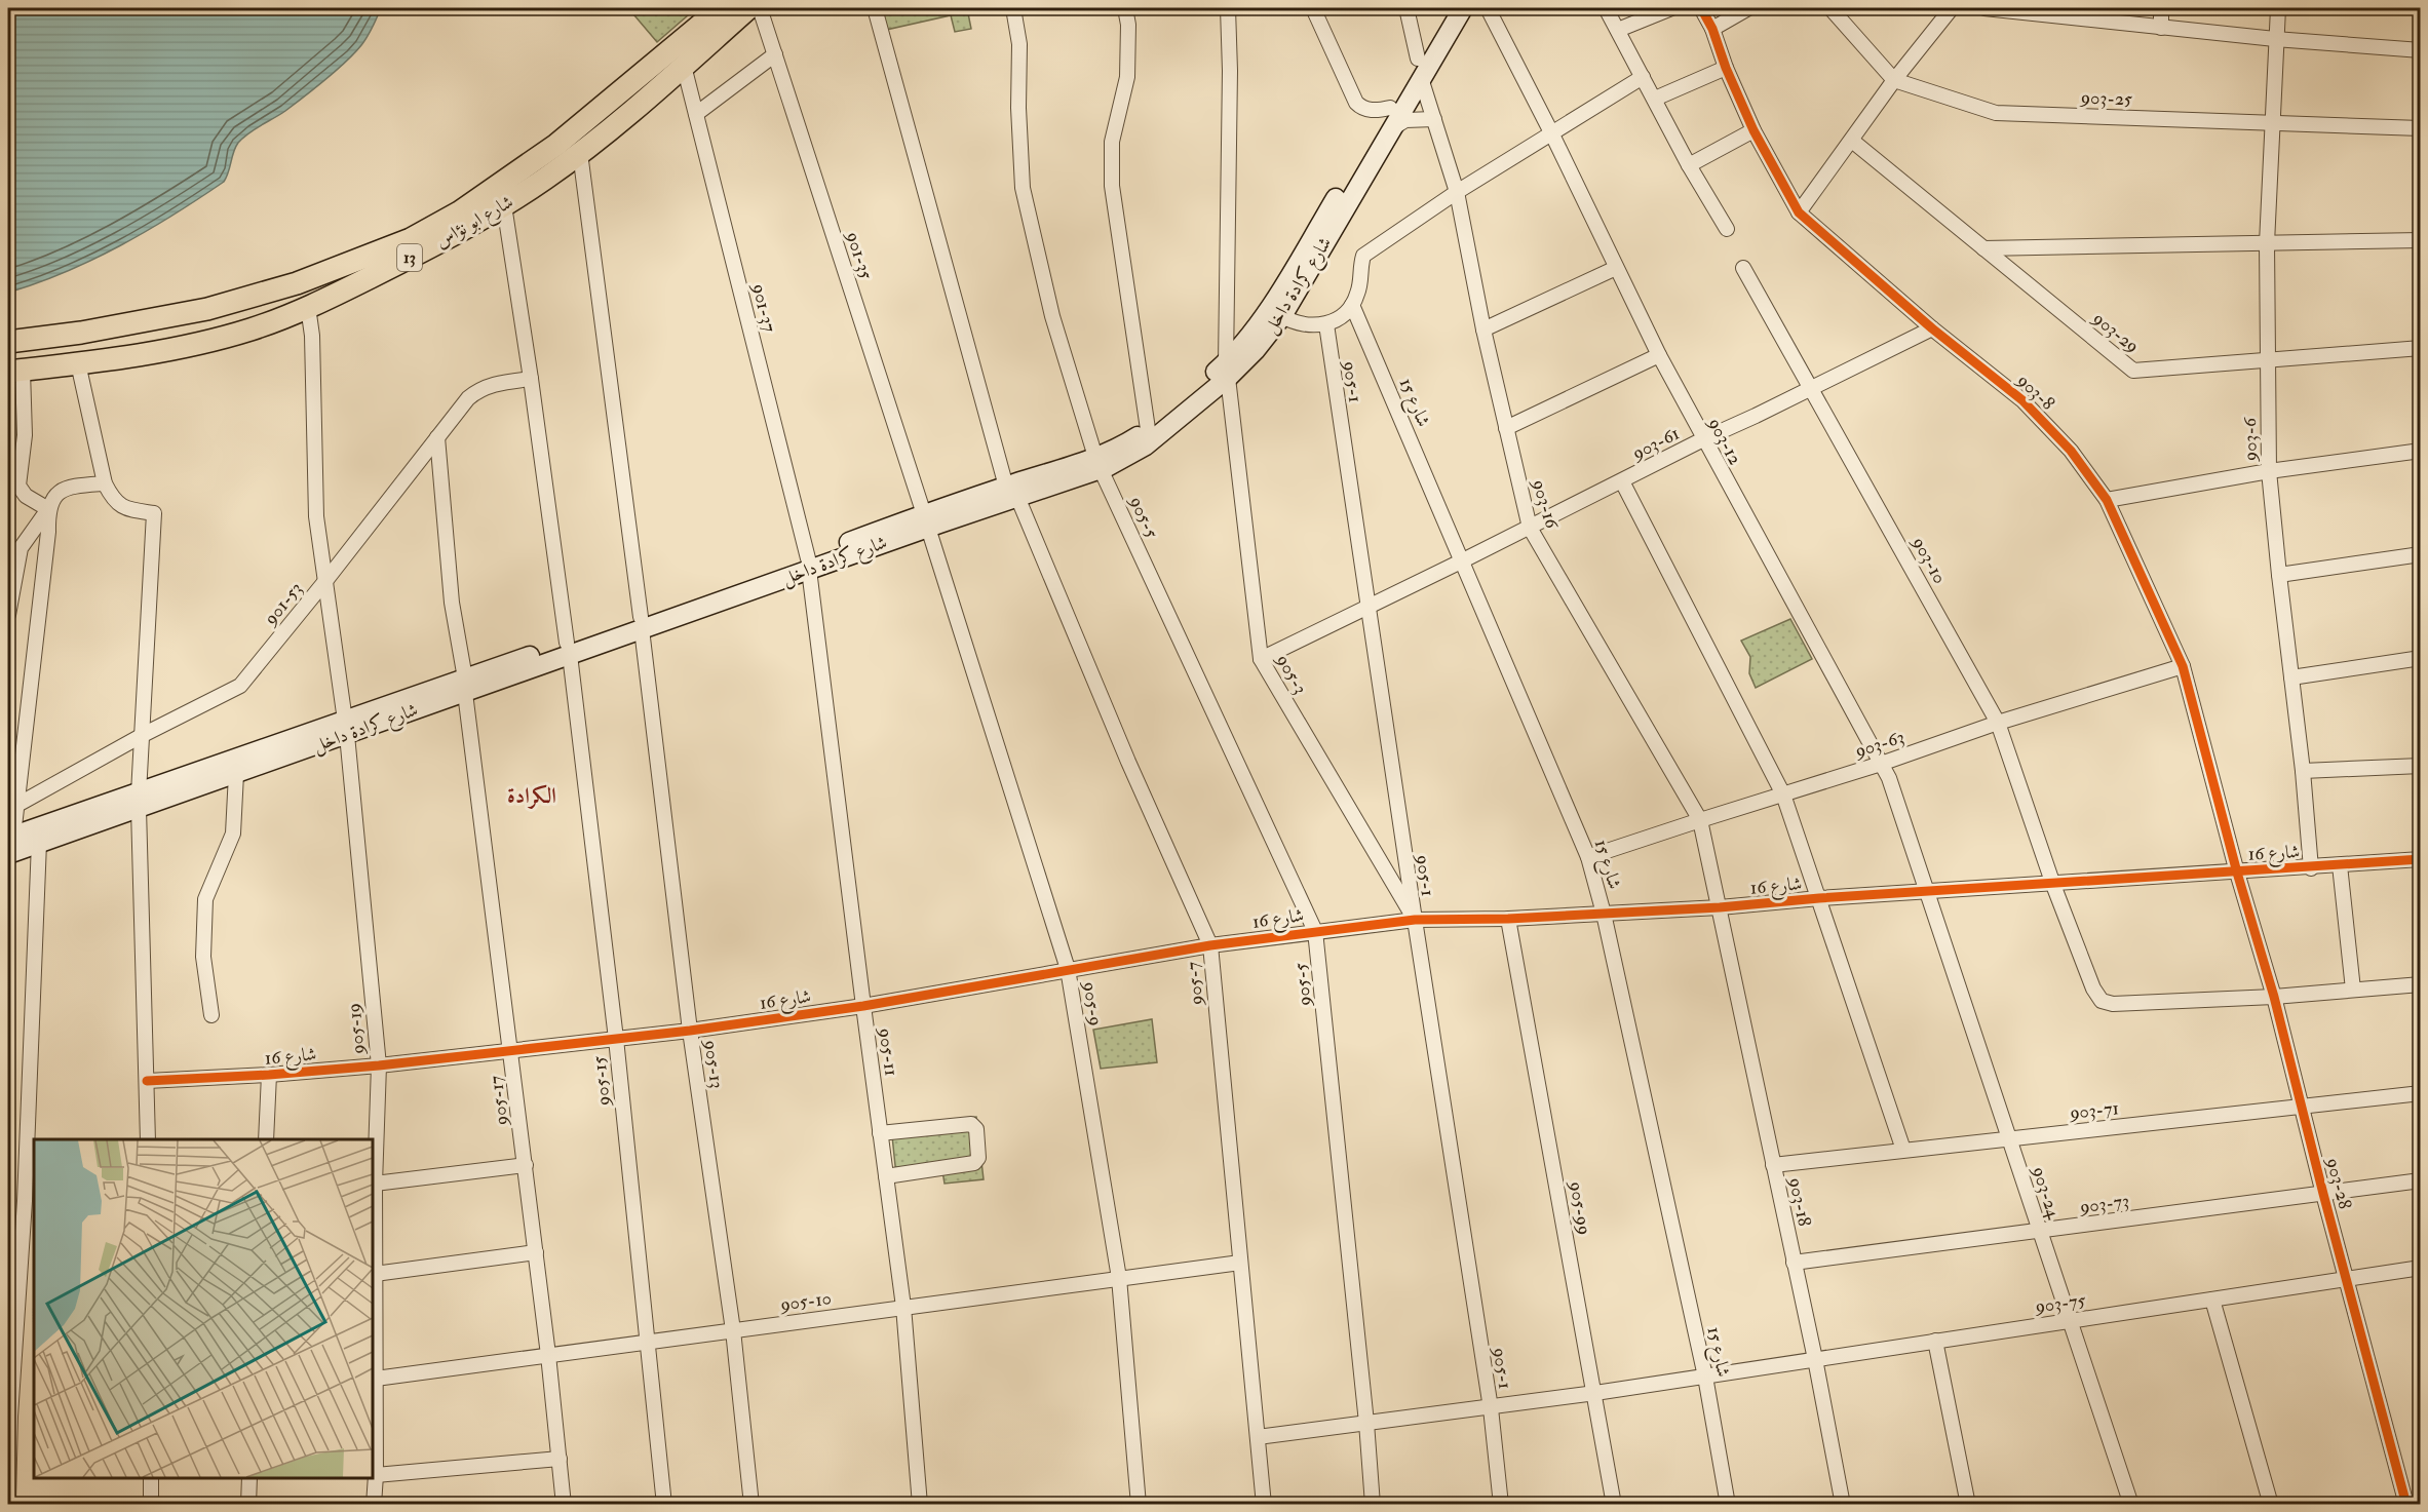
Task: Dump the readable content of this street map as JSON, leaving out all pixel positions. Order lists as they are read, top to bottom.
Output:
{
  "streets": {
    "main road": ["شارع ابو نؤاس", "13", "شارع كرادة داخل"],
    "street": [
      "903-25",
      "901-35",
      "901-37",
      "903-29",
      "905-1",
      "903-8",
      "شارع 15",
      "903-6",
      "903-12",
      "903-61",
      "903-16",
      "905-5",
      "903-10",
      "901-53",
      "905-3",
      "903-63",
      "شارع 16",
      "905-7",
      "905-9",
      "905-19",
      "905-11",
      "905-13",
      "905-15",
      "905-17",
      "903-71",
      "903-28",
      "903-24",
      "903-18",
      "903-73",
      "905-99",
      "905-10",
      "903-75"
    ]
  },
  "crossings": [
    ["903-25", "903-6"],
    ["شارع ابو نؤاس", "901-37"],
    ["شارع ابو نؤاس", "905-19"],
    ["شارع ابو نؤاس", "905-13"],
    ["شارع ابو نؤاس", "905-15"],
    ["901-35", "شارع كرادة داخل"],
    ["901-35", "905-9"],
    ["شارع كرادة داخل", "901-37"],
    ["شارع كرادة داخل", "903-16"],
    ["شارع كرادة داخل", "905-5"],
    ["شارع كرادة داخل", "905-3"],
    ["شارع كرادة داخل", "905-7"],
    ["شارع كرادة داخل", "905-9"],
    ["شارع كرادة داخل", "905-19"],
    ["شارع كرادة داخل", "905-11"],
    ["شارع كرادة داخل", "905-13"],
    ["شارع كرادة داخل", "905-15"],
    ["شارع كرادة داخل", "905-17"],
    ["901-37", "905-11"],
    ["903-29", "903-6"],
    ["905-1", "903-61"],
    ["905-1", "905-3"],
    ["905-1", "شارع 16"],
    ["905-1", "903-75"],
    ["903-8", "903-61"],
    ["903-8", "903-63"],
    ["903-8", "شارع 16"],
    ["903-8", "903-28"],
    ["شارع 15", "903-61"],
    ["شارع 15", "903-63"],
    ["شارع 15", "شارع 16"],
    ["شارع 15", "903-75"],
    ["903-6", "شارع 16"],
    ["903-12", "903-61"],
    ["903-12", "903-63"],
    ["903-12", "شارع 16"],
    ["903-12", "903-24"],
    ["903-61", "903-16"],
    ["903-61", "903-10"],
    ["903-61", "905-3"],
    ["903-16", "903-63"],
    ["903-16", "شارع 16"],
    ["903-16", "903-18"],
    ["905-5", "شارع 16"],
    ["905-5", "903-75"],
    ["903-10", "903-63"],
    ["903-10", "شارع 16"],
    ["903-10", "903-28"],
    ["901-53", "905-19"],
    ["901-53", "905-15"],
    ["901-53", "905-17"],
    ["905-3", "شارع 16"],
    ["شارع 16", "905-7"],
    ["شارع 16", "905-9"],
    ["شارع 16", "905-19"],
    ["شارع 16", "905-11"],
    ["شارع 16", "905-13"],
    ["شارع 16", "905-15"],
    ["شارع 16", "905-17"],
    ["شارع 16", "903-28"],
    ["شارع 16", "903-24"],
    ["شارع 16", "903-18"],
    ["شارع 16", "905-99"],
    ["905-7", "905-10"],
    ["905-7", "903-75"],
    ["905-9", "905-10"],
    ["905-19", "905-10"],
    ["905-11", "905-10"],
    ["905-13", "905-10"],
    ["905-15", "905-10"],
    ["905-17", "905-10"],
    ["903-71", "903-28"],
    ["903-71", "903-24"],
    ["903-71", "903-18"],
    ["903-28", "903-73"],
    ["903-28", "903-75"],
    ["903-24", "903-73"],
    ["903-24", "903-75"],
    ["903-18", "903-73"],
    ["903-18", "903-75"],
    ["905-99", "903-75"]
  ],
  "districts": ["الكرادة"]
}
